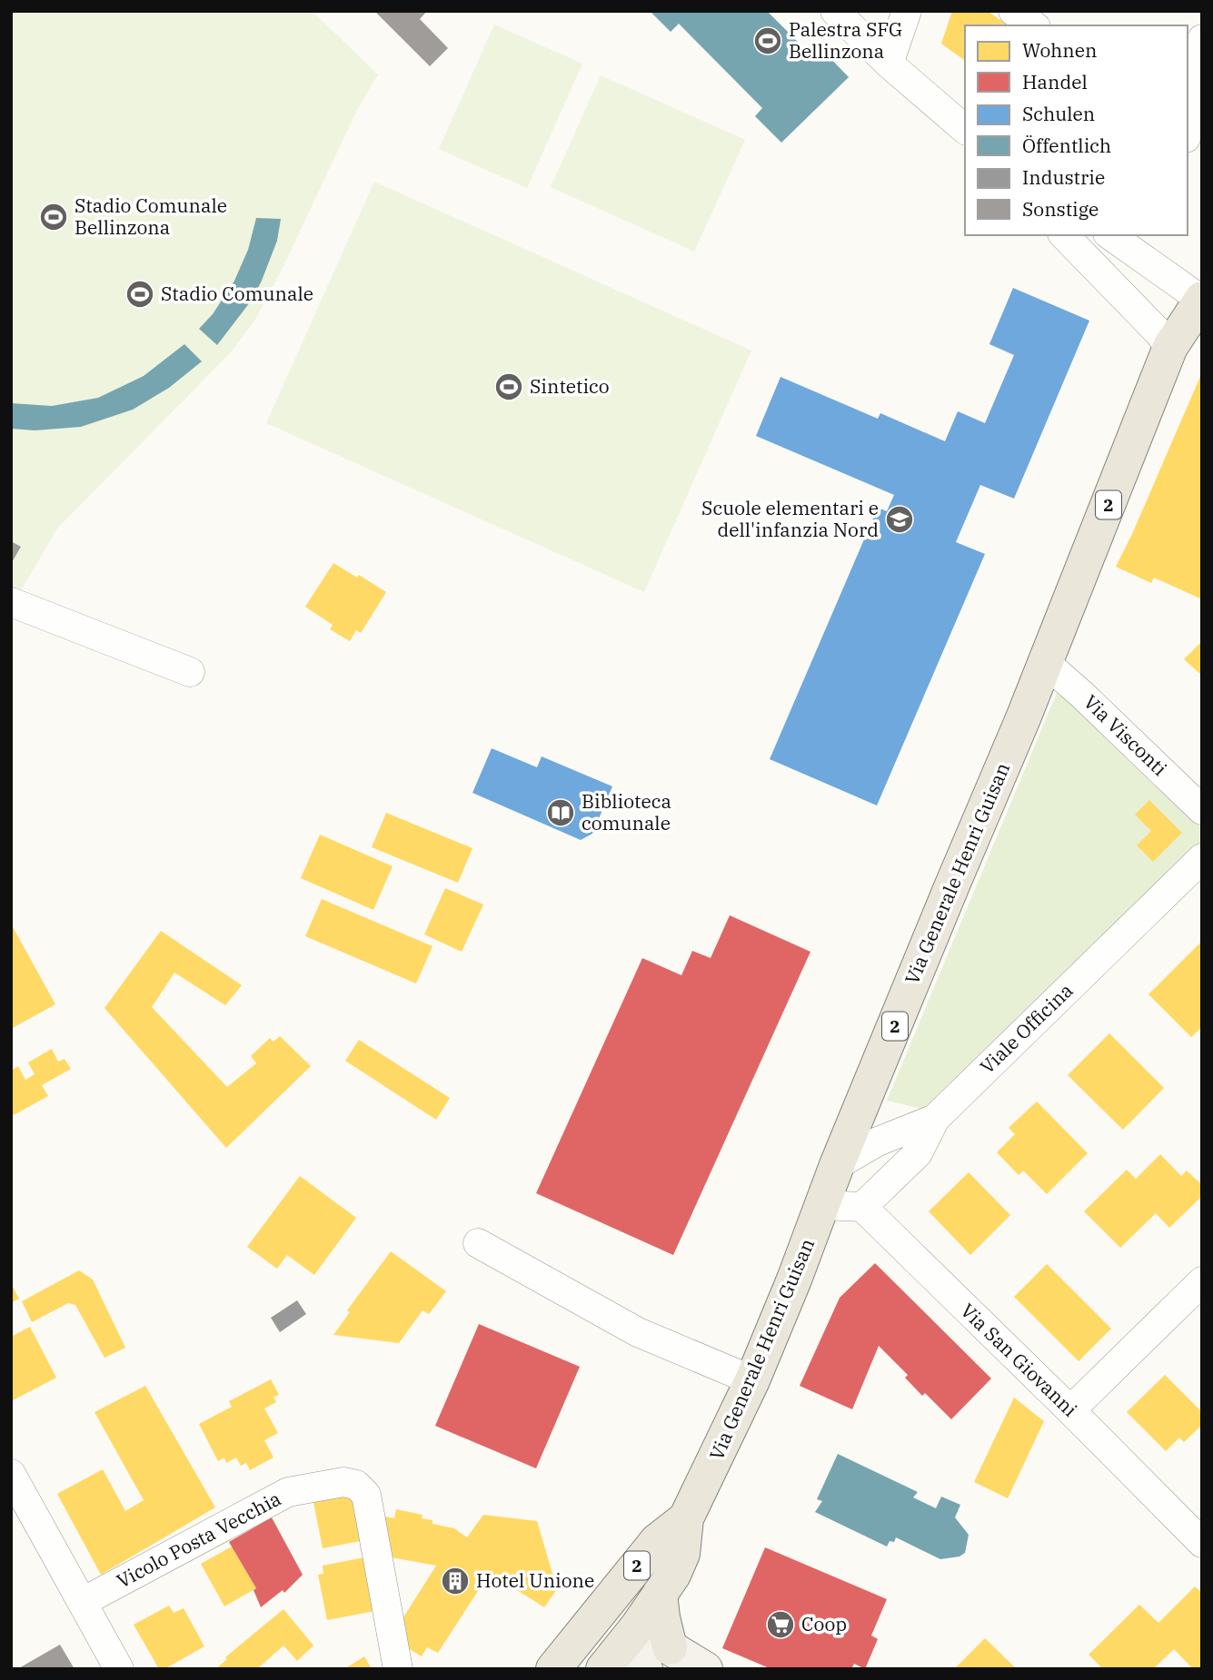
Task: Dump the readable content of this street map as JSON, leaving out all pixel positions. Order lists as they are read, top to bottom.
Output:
{
  "streets": {
    "main road": ["2", "Via Generale Henri Guisan"],
    "street": [
      "Via Visconti",
      "Viale Officina",
      "Via San Giovanni",
      "Vicolo Posta Vecchia"
    ]
  },
  "crossings": [
    ["2", "Via Generale Henri Guisan"],
    ["Via Visconti", "Via Generale Henri Guisan"],
    ["Viale Officina", "Via San Giovanni"]
  ],
  "places": {
    "sports": [
      "Palestra SFG Bellinzona",
      "Stadio Comunale Bellinzona",
      "Stadio Comunale",
      "Sintetico"
    ],
    "school or university": ["Scuole elementari e dell'infanzia Nord"],
    "library": ["Biblioteca comunale"],
    "building": ["Hotel Unione"],
    "supermarket": ["Coop"]
  },
  "legend": [
    "Wohnen",
    "Handel",
    "Schulen",
    "Öffentlich",
    "Industrie",
    "Sonstige"
  ]
}
